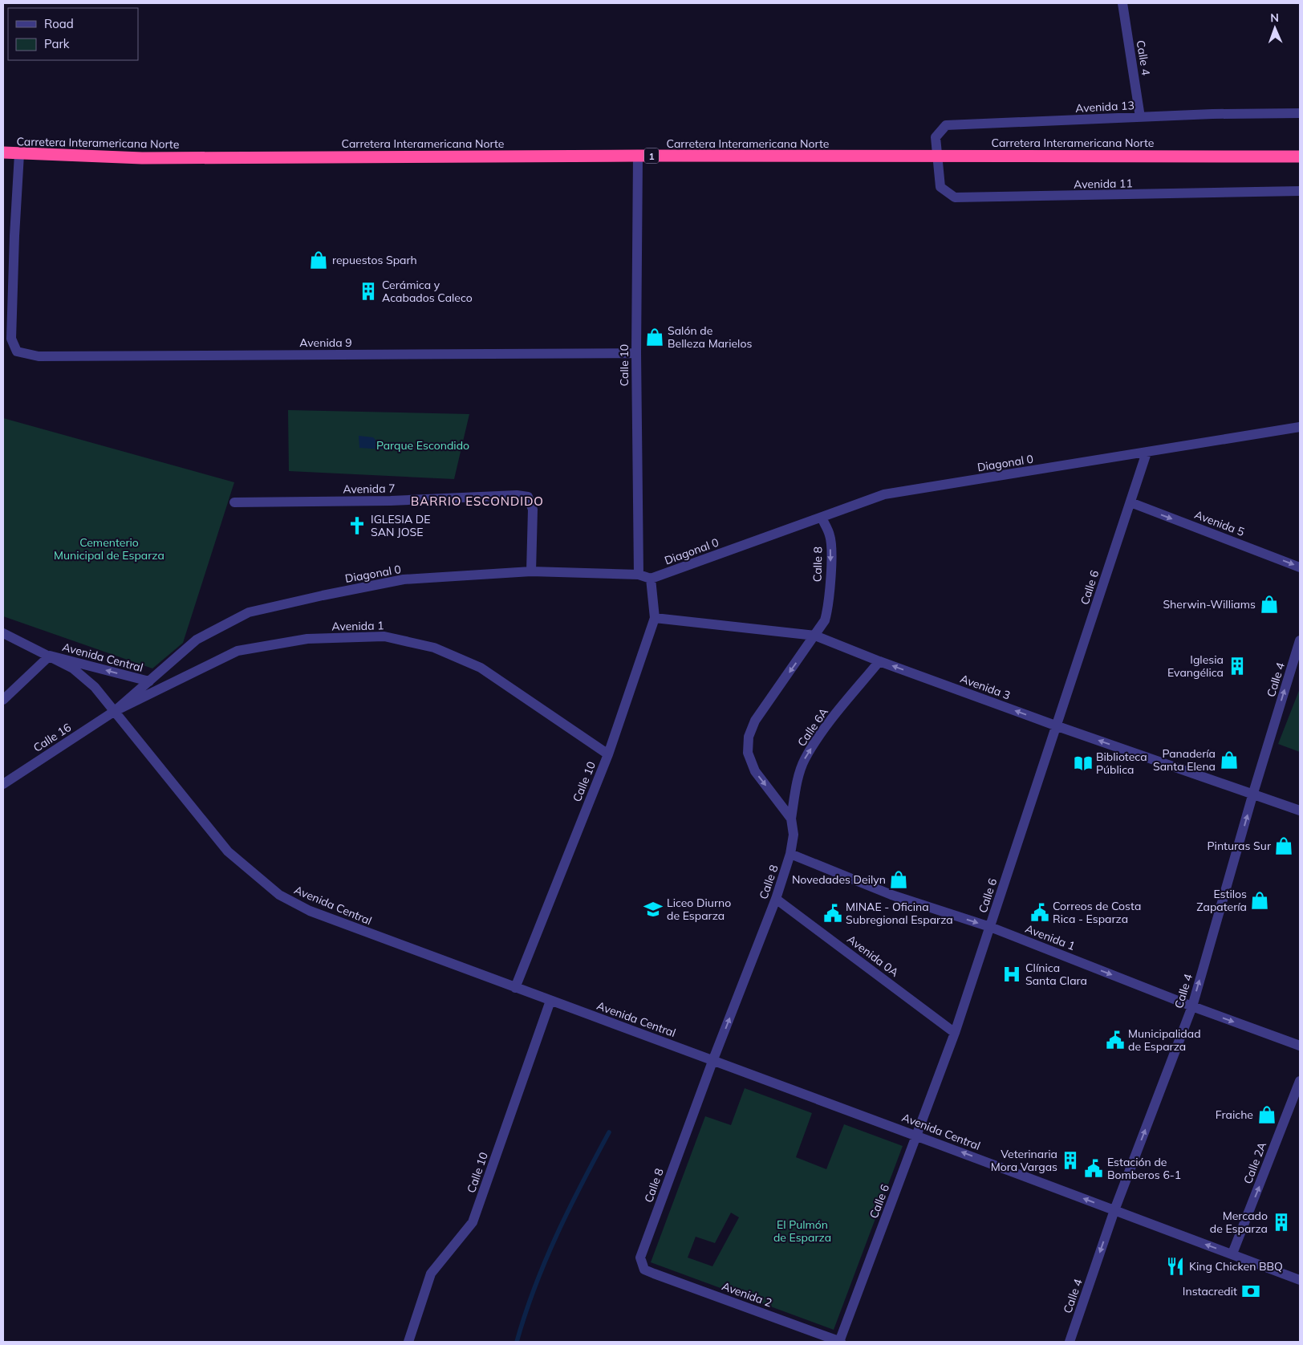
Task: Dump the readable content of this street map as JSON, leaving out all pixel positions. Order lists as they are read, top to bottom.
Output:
{
  "streets": {
    "highway": ["Carretera Interamericana Norte", "1"],
    "street": [
      "Calle 4",
      "Avenida 13",
      "Avenida 11",
      "Avenida 9",
      "Calle 10",
      "Diagonal 0",
      "Avenida 7",
      "Avenida 5",
      "Calle 8",
      "Calle 6",
      "Avenida 1",
      "Avenida Central",
      "Avenida 3",
      "Calle 6A",
      "Calle 16",
      "Avenida 0A",
      "Calle 2A",
      "Avenida 2"
    ]
  },
  "crossings": [
    ["Calle 4", "Avenida 13"],
    ["Calle 4", "Avenida 1"],
    ["Calle 4", "Avenida Central"],
    ["Calle 4", "Avenida 3"],
    ["Avenida 13", "Carretera Interamericana Norte"],
    ["Avenida 13", "Avenida 11"],
    ["Carretera Interamericana Norte", "Avenida 11"],
    ["Carretera Interamericana Norte", "Avenida 9"],
    ["Carretera Interamericana Norte", "Calle 10"],
    ["Avenida 9", "Calle 10"],
    ["Calle 10", "Diagonal 0"],
    ["Calle 10", "Avenida 1"],
    ["Calle 10", "Avenida Central"],
    ["Calle 10", "Avenida 3"],
    ["Diagonal 0", "Avenida 7"],
    ["Diagonal 0", "Calle 8"],
    ["Diagonal 0", "Calle 6"],
    ["Diagonal 0", "Avenida 1"],
    ["Diagonal 0", "Avenida Central"],
    ["Diagonal 0", "Calle 16"],
    ["Avenida 5", "Calle 6"],
    ["Calle 8", "Avenida 1"],
    ["Calle 8", "Avenida Central"],
    ["Calle 8", "Avenida 3"],
    ["Calle 8", "Calle 6A"],
    ["Calle 8", "Avenida 0A"],
    ["Calle 8", "Avenida 2"],
    ["Calle 6", "Avenida 1"],
    ["Calle 6", "Avenida Central"],
    ["Calle 6", "Avenida 3"],
    ["Calle 6", "Avenida 0A"],
    ["Calle 6", "Avenida 2"],
    ["Avenida 1", "Avenida Central"],
    ["Avenida 1", "Calle 16"],
    ["Avenida Central", "Calle 16"],
    ["Avenida Central", "Calle 2A"],
    ["Avenida 3", "Calle 6A"]
  ],
  "one_way": [
    "Avenida 5",
    "Avenida 1",
    "Avenida 3",
    "Calle 6A",
    "Calle 2A"
  ],
  "districts": ["BARRIO ESCONDIDO"],
  "parks": ["Parque Escondido", "Cementerio Municipal de Esparza", "El Pulmón de Esparza"],
  "places": {
    "shop": [
      "repuestos Sparh",
      "Salón de Belleza Marielos",
      "Sherwin-Williams",
      "Panadería Santa Elena",
      "Pinturas Sur",
      "Novedades Deilyn",
      "Estilos Zapatería",
      "Fraiche"
    ],
    "building": [
      "Cerámica y Acabados Caleco",
      "Iglesia Evangélica",
      "Veterinaria Mora Vargas",
      "Mercado de Esparza"
    ],
    "church": ["IGLESIA DE SAN JOSE"],
    "library": ["Biblioteca Pública"],
    "school or university": ["Liceo Diurno de Esparza"],
    "public building": [
      "Correos de Costa Rica - Esparza",
      "MINAE - Oficina Subregional Esparza",
      "Municipalidad de Esparza",
      "Estación de Bomberos 6-1"
    ],
    "hospital": ["Clínica Santa Clara"],
    "restaurant": ["King Chicken BBQ"],
    "bank": ["Instacredit"]
  },
  "legend": ["Road", "Park"],
  "north": "top"
}
